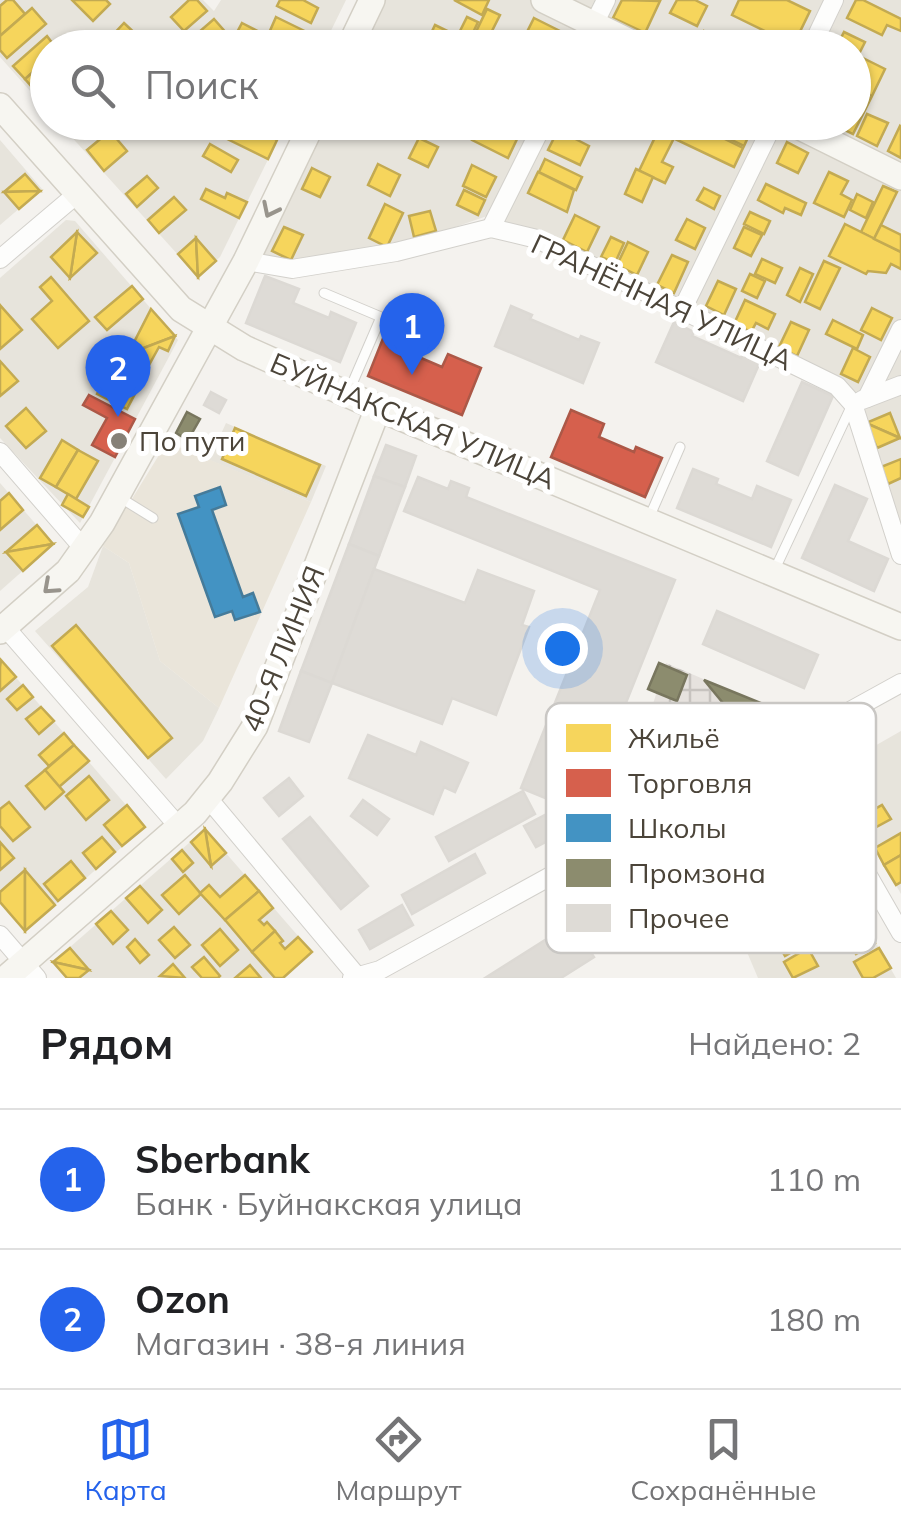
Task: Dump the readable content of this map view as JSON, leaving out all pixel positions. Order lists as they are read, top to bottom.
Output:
{
  "streets": {
    "street": ["ГРАНЁННАЯ УЛИЦА", "БУЙНАКСКАЯ УЛИЦА", "40-Я ЛИНИЯ"]
  },
  "crossings": [
    ["БУЙНАКСКАЯ УЛИЦА", "40-Я ЛИНИЯ"]
  ],
  "places": ["По пути"],
  "legend": [
    "Жильё",
    "Торговля",
    "Школы",
    "Промзона",
    "Прочее"
  ],
  "page": {
    "search": "Поиск",
    "pins": ["1", "2"],
    "heading": ["Рядом", "Найдено: 2"],
    "list": [
      {
        "mark": "1",
        "name": "Sberbank",
        "note": "Банк · Буйнакская улица",
        "value": "110 m"
      },
      {
        "mark": "2",
        "name": "Ozon",
        "note": "Магазин · 38-я линия",
        "value": "180 m"
      }
    ],
    "nav": ["Карта", "Маршрут", "Сохранённые"]
  }
}
